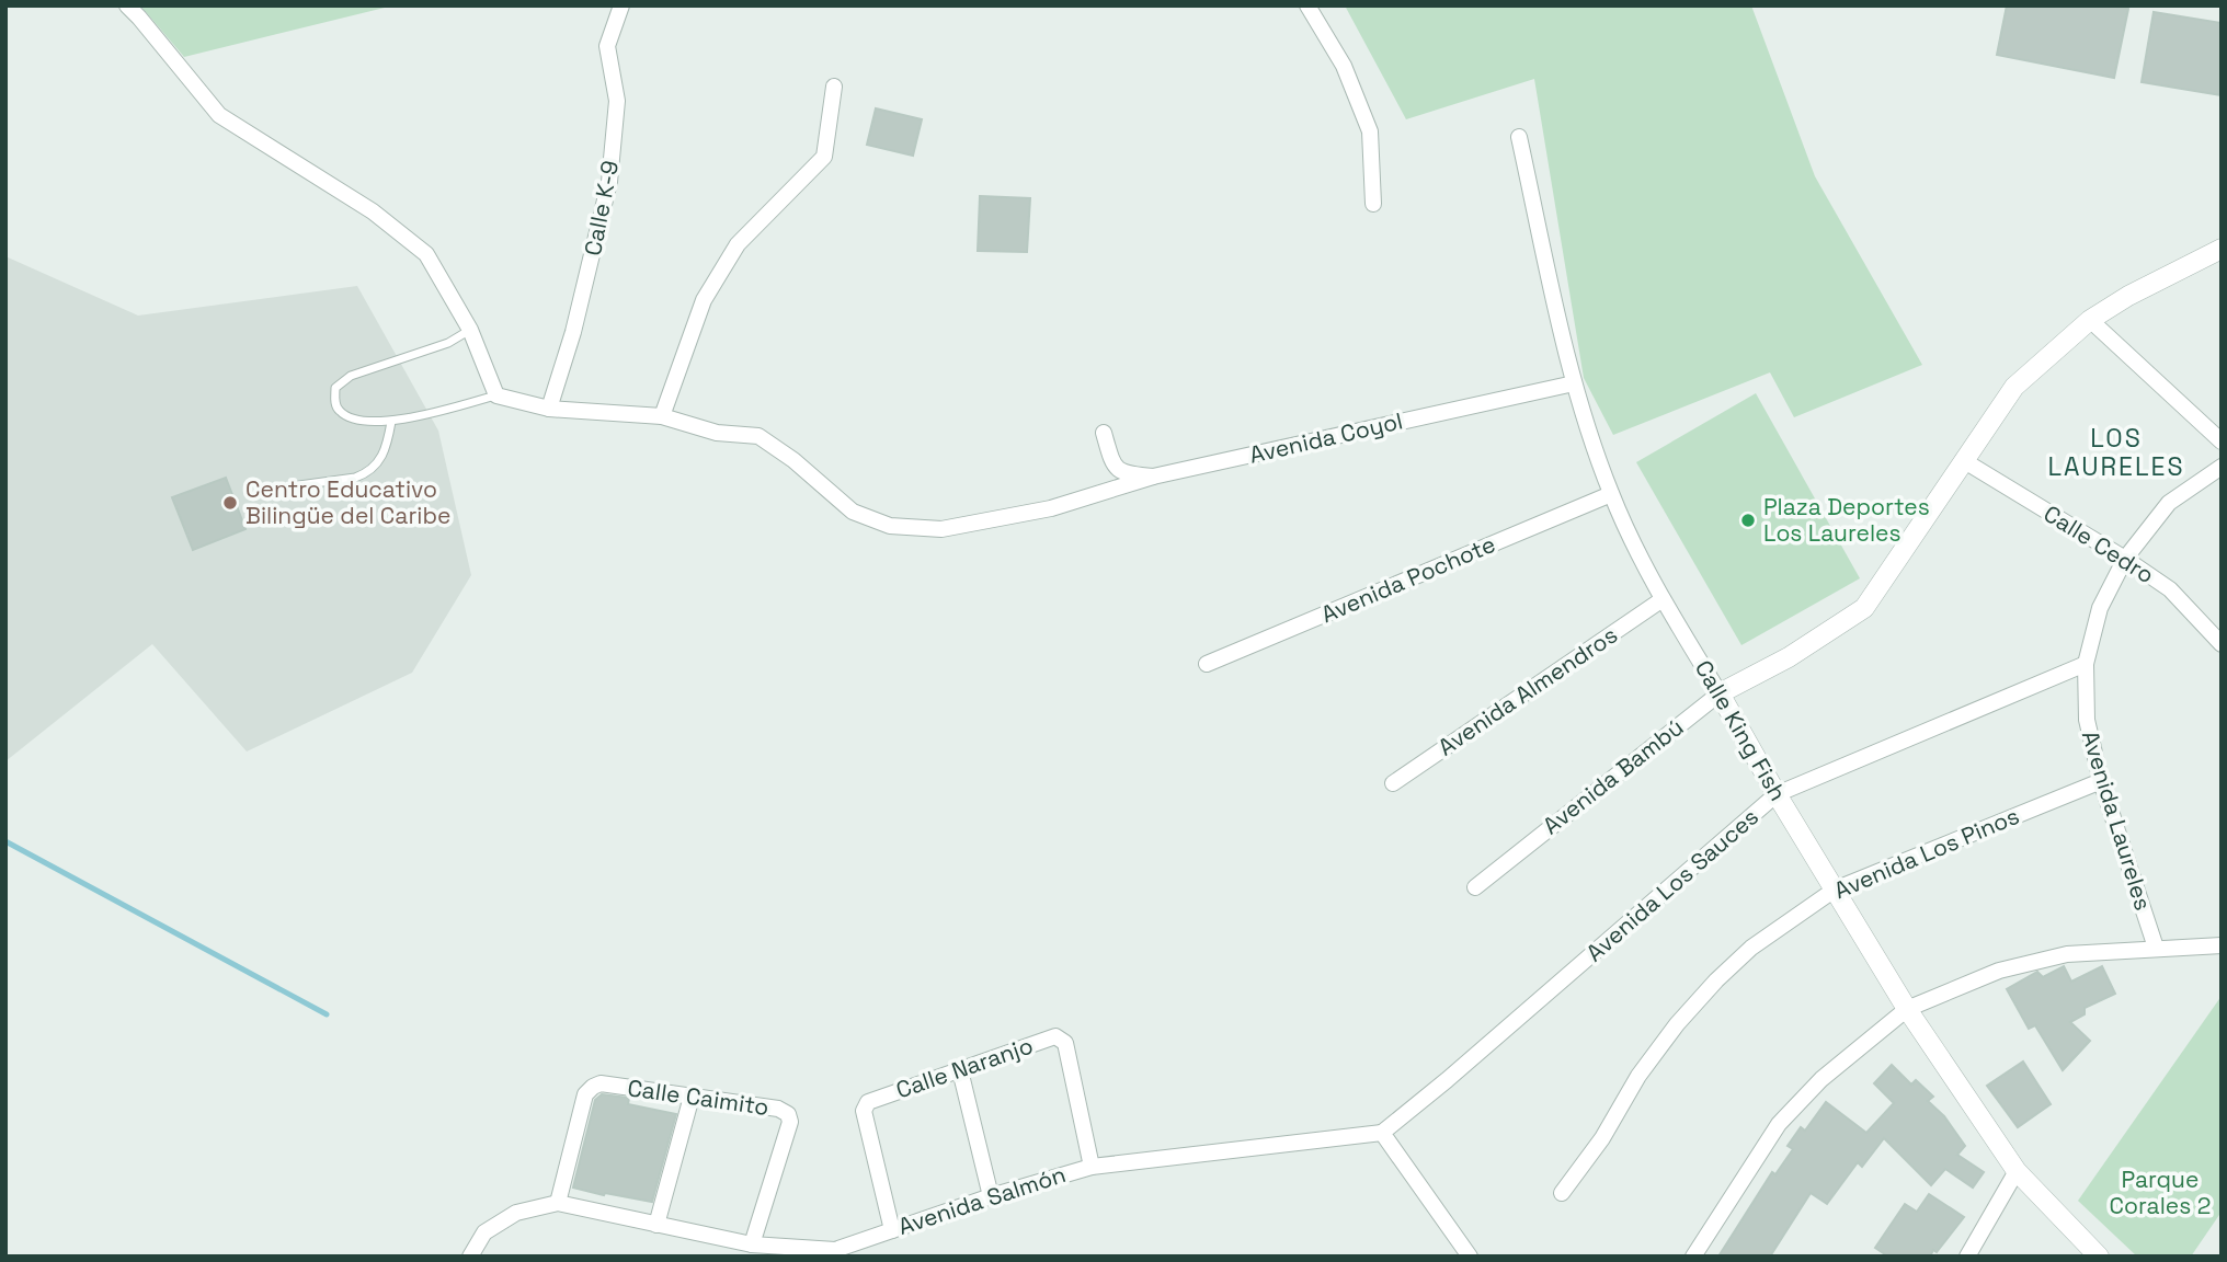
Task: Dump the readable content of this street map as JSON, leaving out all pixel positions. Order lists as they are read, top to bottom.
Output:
{
  "streets": {
    "street": [
      "Calle K-9",
      "Avenida Coyol",
      "Calle Cedro",
      "Avenida Pochote",
      "Avenida Almendros",
      "Calle King Fish",
      "Avenida Bambú",
      "Avenida Laureles",
      "Avenida Los Pinos",
      "Avenida Los Sauces",
      "Calle Naranjo",
      "Calle Caimito",
      "Avenida Salmón"
    ]
  },
  "crossings": [
    ["Avenida Coyol", "Calle King Fish"],
    ["Calle Cedro", "Avenida Bambú"],
    ["Calle Cedro", "Avenida Laureles"],
    ["Avenida Pochote", "Calle King Fish"],
    ["Avenida Almendros", "Calle King Fish"],
    ["Calle King Fish", "Avenida Bambú"],
    ["Calle King Fish", "Avenida Los Pinos"],
    ["Calle King Fish", "Avenida Los Sauces"],
    ["Avenida Laureles", "Avenida Los Pinos"],
    ["Avenida Laureles", "Avenida Los Sauces"],
    ["Avenida Los Sauces", "Avenida Salmón"],
    ["Calle Naranjo", "Avenida Salmón"],
    ["Calle Caimito", "Avenida Salmón"]
  ],
  "districts": ["LOS LAURELES"],
  "parks": ["Parque Corales 2"],
  "places": ["Centro Educativo Bilingüe del Caribe", "Plaza Deportes Los Laureles"]
}
